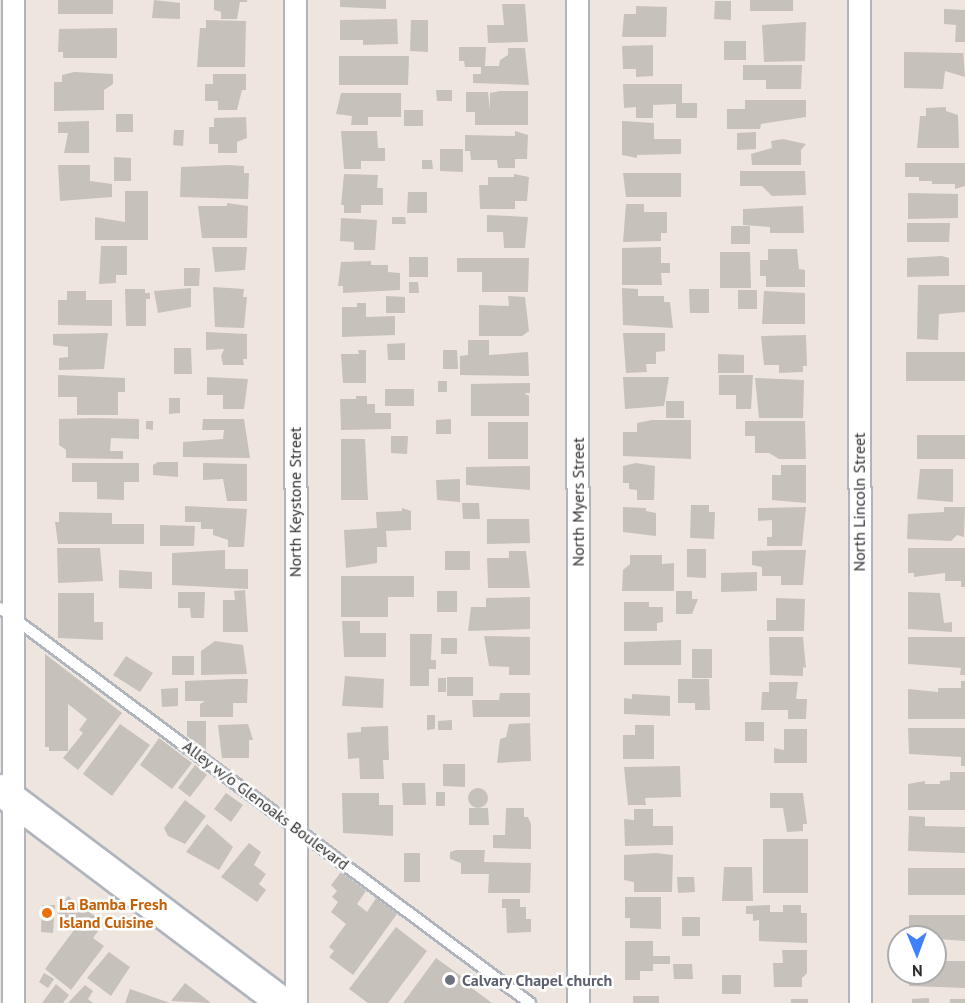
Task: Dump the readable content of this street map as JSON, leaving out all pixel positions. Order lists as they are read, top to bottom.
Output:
{
  "streets": {
    "street": ["North Keystone Street", "North Myers Street", "North Lincoln Street"],
    "lane": ["Alley w/o Glenoaks Boulevard"]
  },
  "crossings": [
    ["North Keystone Street", "Alley w/o Glenoaks Boulevard"]
  ],
  "places": ["La Bamba Fresh Island Cuisine", "Calvary Chapel church"],
  "north": "bottom"
}
